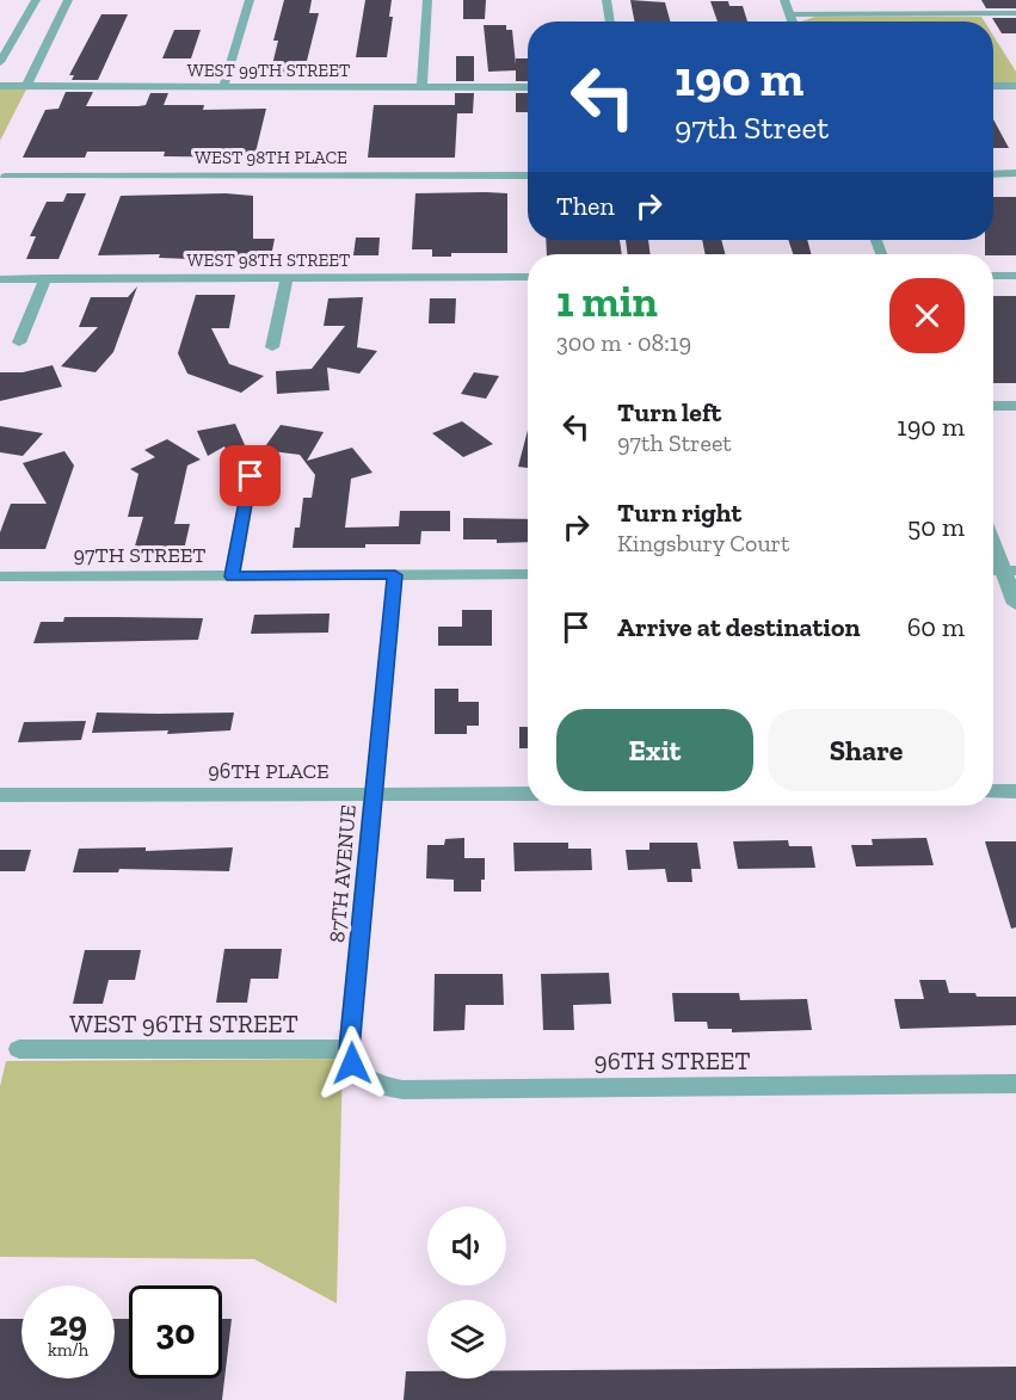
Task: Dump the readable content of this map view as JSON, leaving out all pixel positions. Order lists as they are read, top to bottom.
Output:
{
  "streets": {
    "street": [
      "WEST 99TH STREET",
      "WEST 98TH PLACE",
      "WEST 98TH STREET",
      "97TH STREET",
      "96TH PLACE",
      "87TH AVENUE",
      "WEST 96TH STREET",
      "96TH STREET"
    ]
  },
  "crossings": [
    ["97TH STREET", "87TH AVENUE"],
    ["96TH PLACE", "87TH AVENUE"],
    ["87TH AVENUE", "WEST 96TH STREET"],
    ["87TH AVENUE", "96TH STREET"],
    ["WEST 96TH STREET", "96TH STREET"]
  ],
  "page": {
    "turn": ["190 m", "97th Street"],
    "then": "Then",
    "heading": ["1 min", "300 m · 08:19"],
    "list": [
      {
        "name": "Turn left",
        "note": "97th Street",
        "value": "190 m"
      },
      {
        "name": "Turn right",
        "note": "Kingsbury Court",
        "value": "50 m"
      },
      {
        "name": "Arrive at destination",
        "value": "60 m"
      }
    ],
    "buttons": ["Exit", "Share"],
    "speed": "29 km/h",
    "limit": "30"
  }
}
